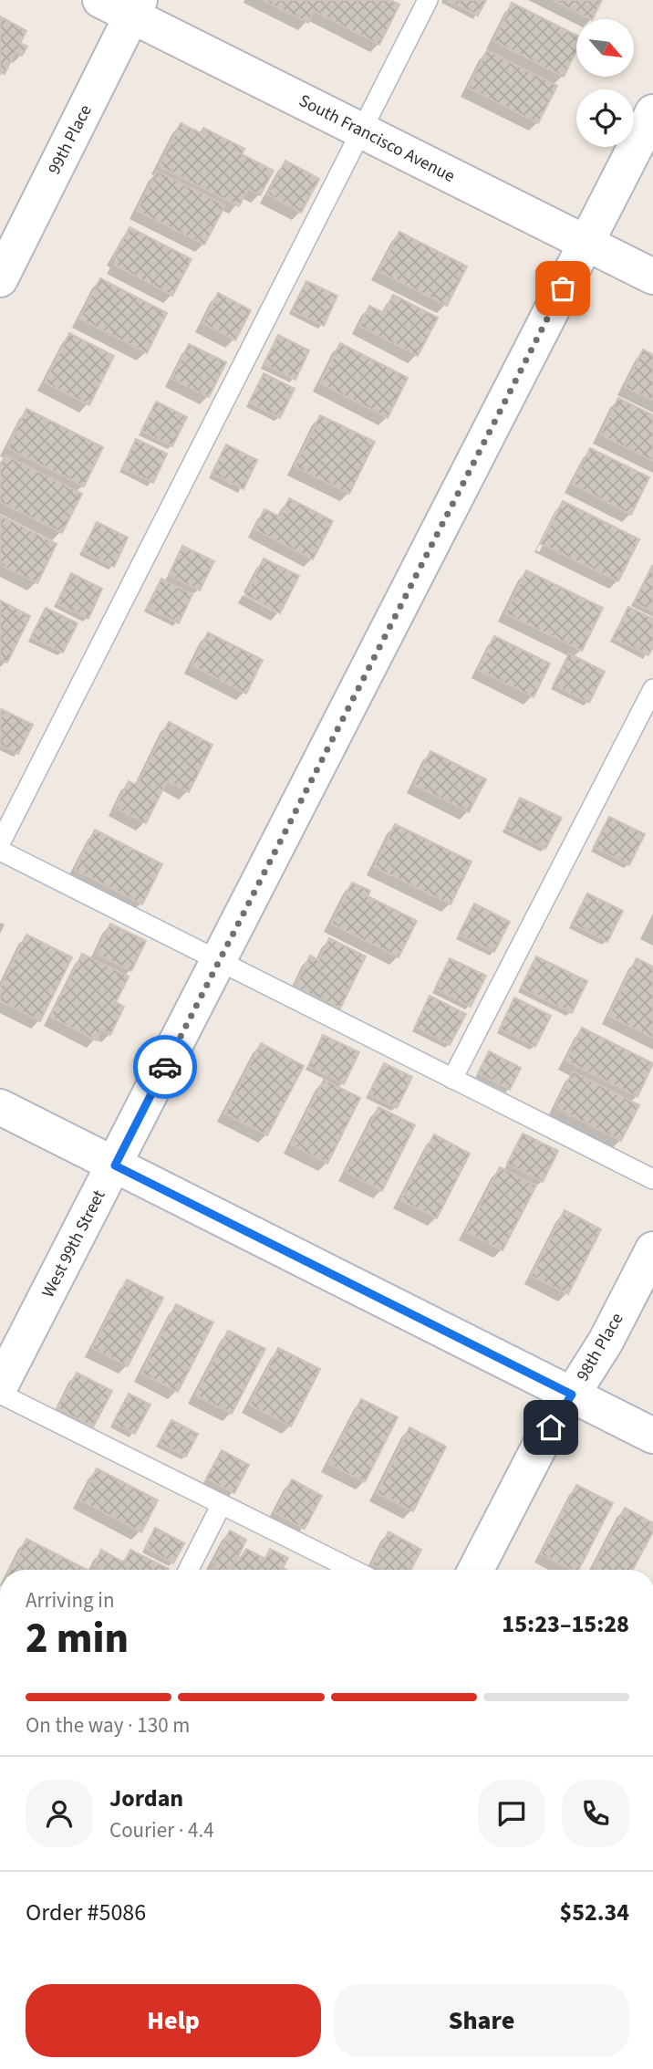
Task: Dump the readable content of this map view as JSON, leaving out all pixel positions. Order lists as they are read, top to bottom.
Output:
{
  "streets": {
    "street": [
      "South Francisco Avenue",
      "99th Place",
      "West 99th Street",
      "98th Place"
    ]
  },
  "crossings": [
    ["South Francisco Avenue", "99th Place"],
    ["South Francisco Avenue", "West 99th Street"]
  ],
  "north": "bottom right",
  "page": {
    "heading": ["2 min", "Arriving in", "15:23–15:28"],
    "panel": [
      "Jordan",
      "Courier · 4.4",
      "Order #5086",
      "$52.34"
    ],
    "bar": "On the way · 130 m",
    "buttons": ["Help", "Share"]
  }
}
